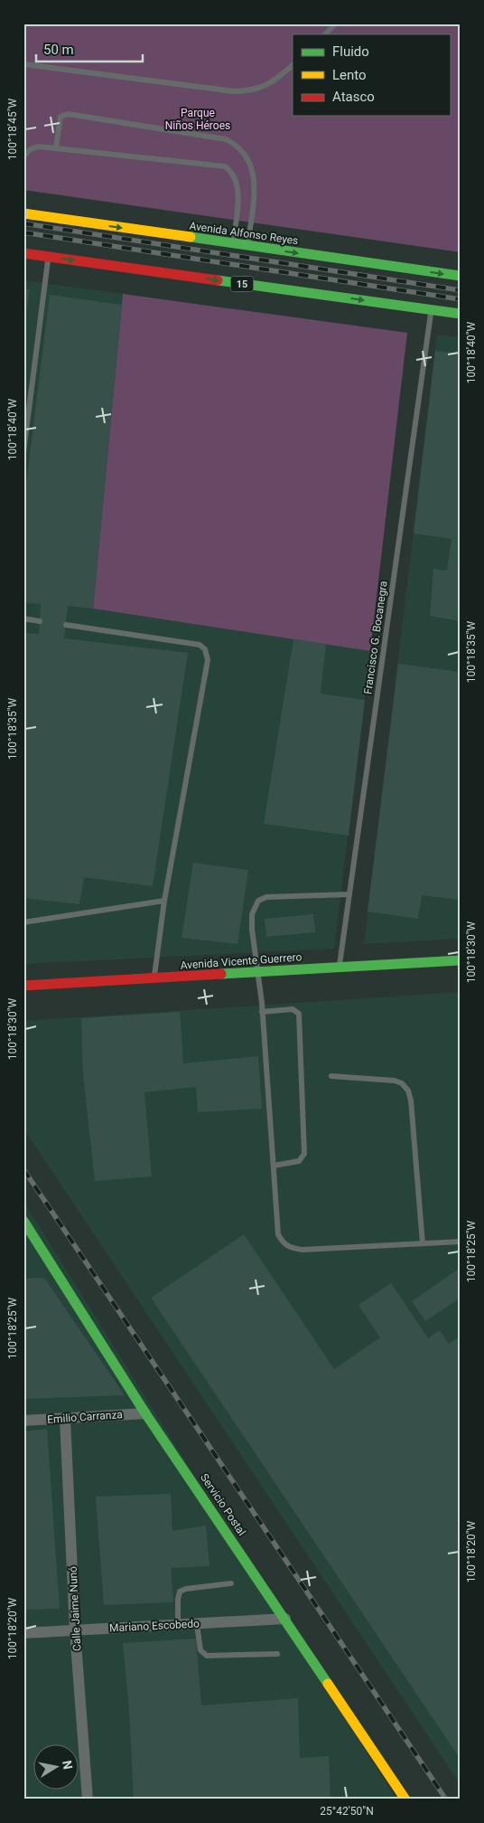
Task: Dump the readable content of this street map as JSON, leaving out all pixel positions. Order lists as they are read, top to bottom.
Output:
{
  "streets": {
    "main road": [
      "Avenida Alfonso Reyes",
      "15",
      "Avenida Vicente Guerrero",
      "Servicio Postal"
    ],
    "street": ["Emilio Carranza", "Calle Jaime Nunó", "Mariano Escobedo"],
    "lane": ["Francisco G. Bocanegra"]
  },
  "crossings": [
    ["15", "Francisco G. Bocanegra"],
    ["Francisco G. Bocanegra", "Avenida Vicente Guerrero"],
    ["Emilio Carranza", "Servicio Postal"],
    ["Emilio Carranza", "Calle Jaime Nunó"],
    ["Servicio Postal", "Mariano Escobedo"],
    ["Calle Jaime Nunó", "Mariano Escobedo"]
  ],
  "parks": ["Parque Niños Héroes"],
  "legend": ["Fluido", "Lento", "Atasco"],
  "scale_bar": "50 m",
  "north": "right",
  "coordinates": [
    "100°18'45\"W",
    "100°18'40\"W",
    "100°18'35\"W",
    "100°18'30\"W",
    "100°18'25\"W",
    "100°18'20\"W",
    "25°42'50\"N"
  ]
}
